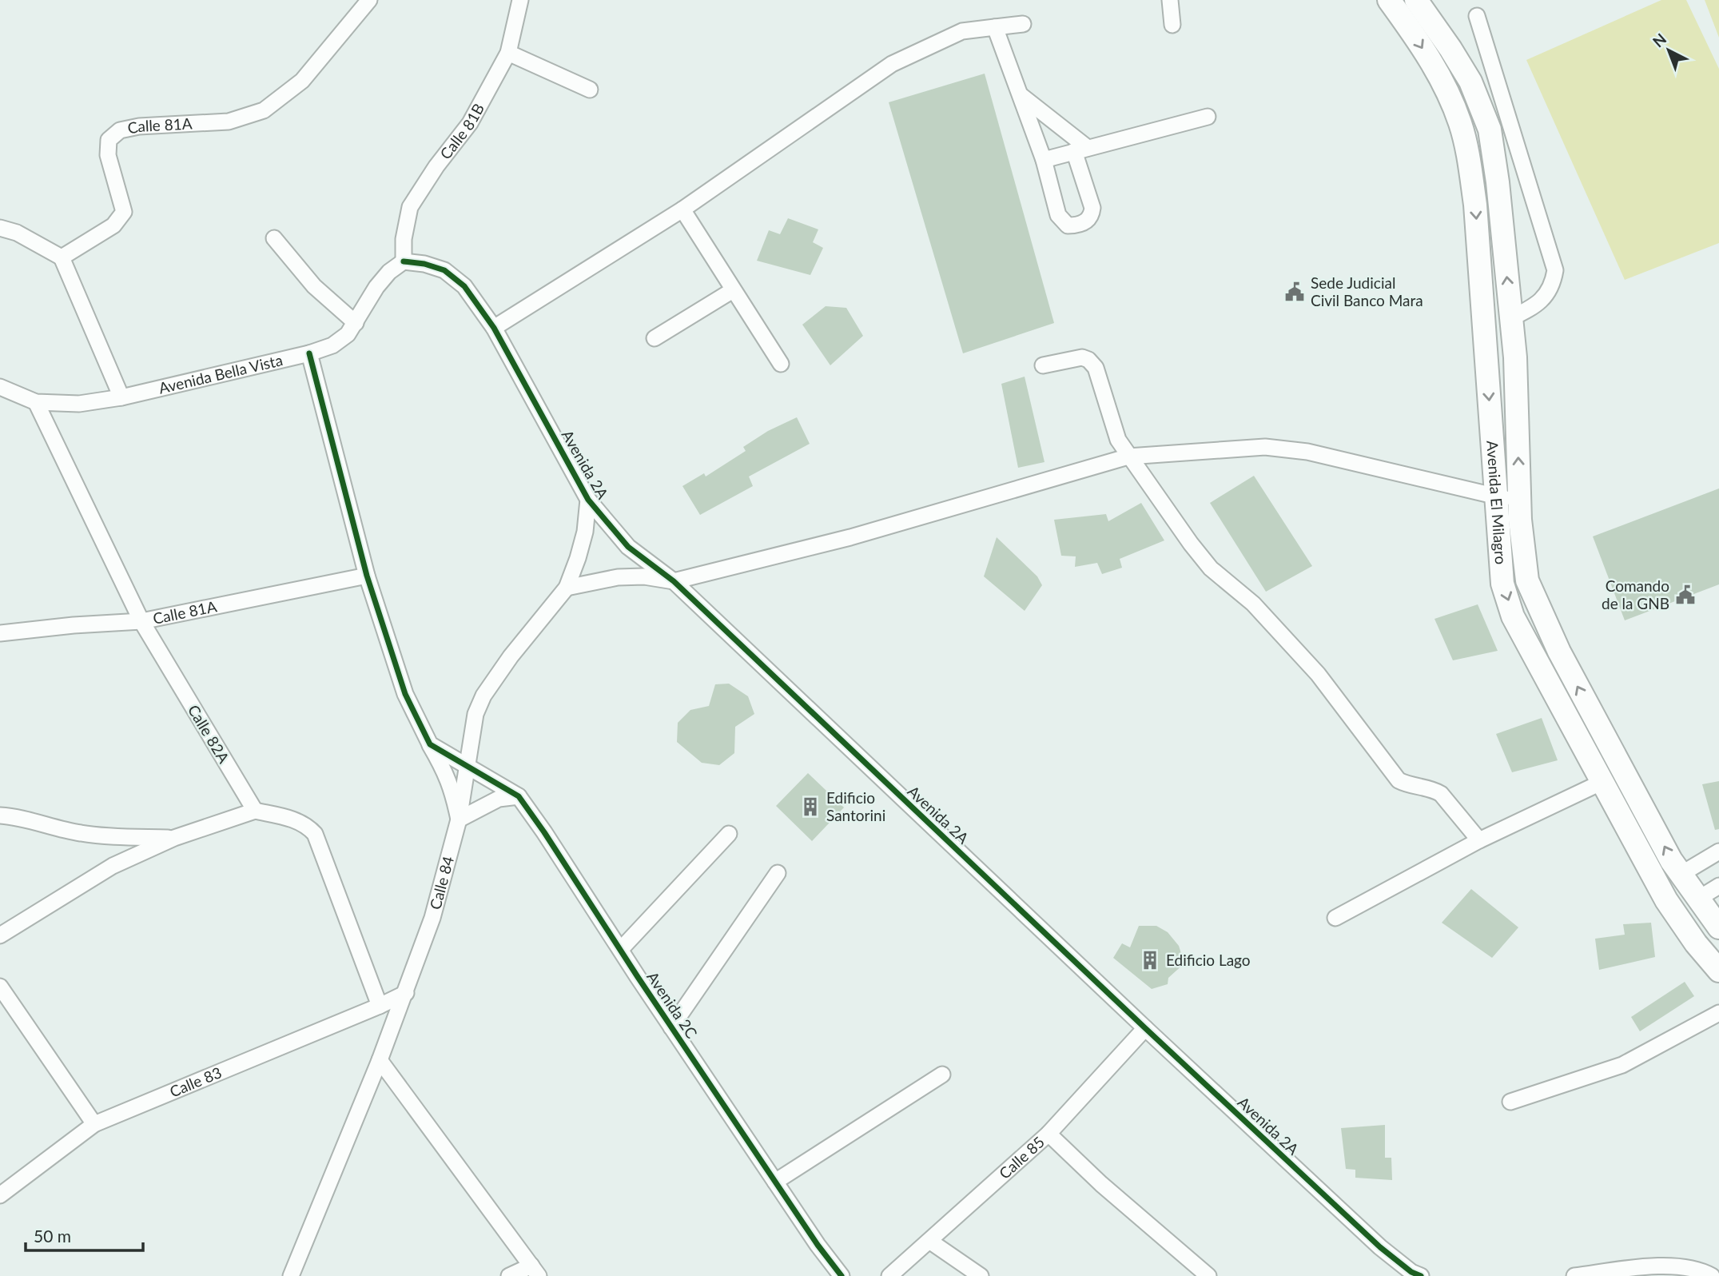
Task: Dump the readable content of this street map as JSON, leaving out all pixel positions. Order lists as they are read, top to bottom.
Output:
{
  "streets": {
    "main road": ["Avenida El Milagro"],
    "street": [
      "Calle 81A",
      "Calle 81B",
      "Avenida Bella Vista",
      "Avenida 2A",
      "Calle 82A",
      "Calle 84",
      "Avenida 2C",
      "Calle 83",
      "Calle 85"
    ]
  },
  "crossings": [
    ["Calle 81A", "Calle 82A"],
    ["Calle 81B", "Avenida Bella Vista"],
    ["Calle 81B", "Avenida 2A"],
    ["Avenida Bella Vista", "Avenida 2A"],
    ["Avenida Bella Vista", "Calle 82A"],
    ["Avenida 2A", "Calle 84"],
    ["Avenida 2A", "Calle 85"],
    ["Calle 84", "Avenida 2C"],
    ["Calle 84", "Calle 83"]
  ],
  "places": {
    "public building": ["Sede Judicial Civil Banco Mara", "Comando de la GNB"],
    "building": ["Edificio Santorini", "Edificio Lago"]
  },
  "scale_bar": "50 m",
  "north": "top left"
}
